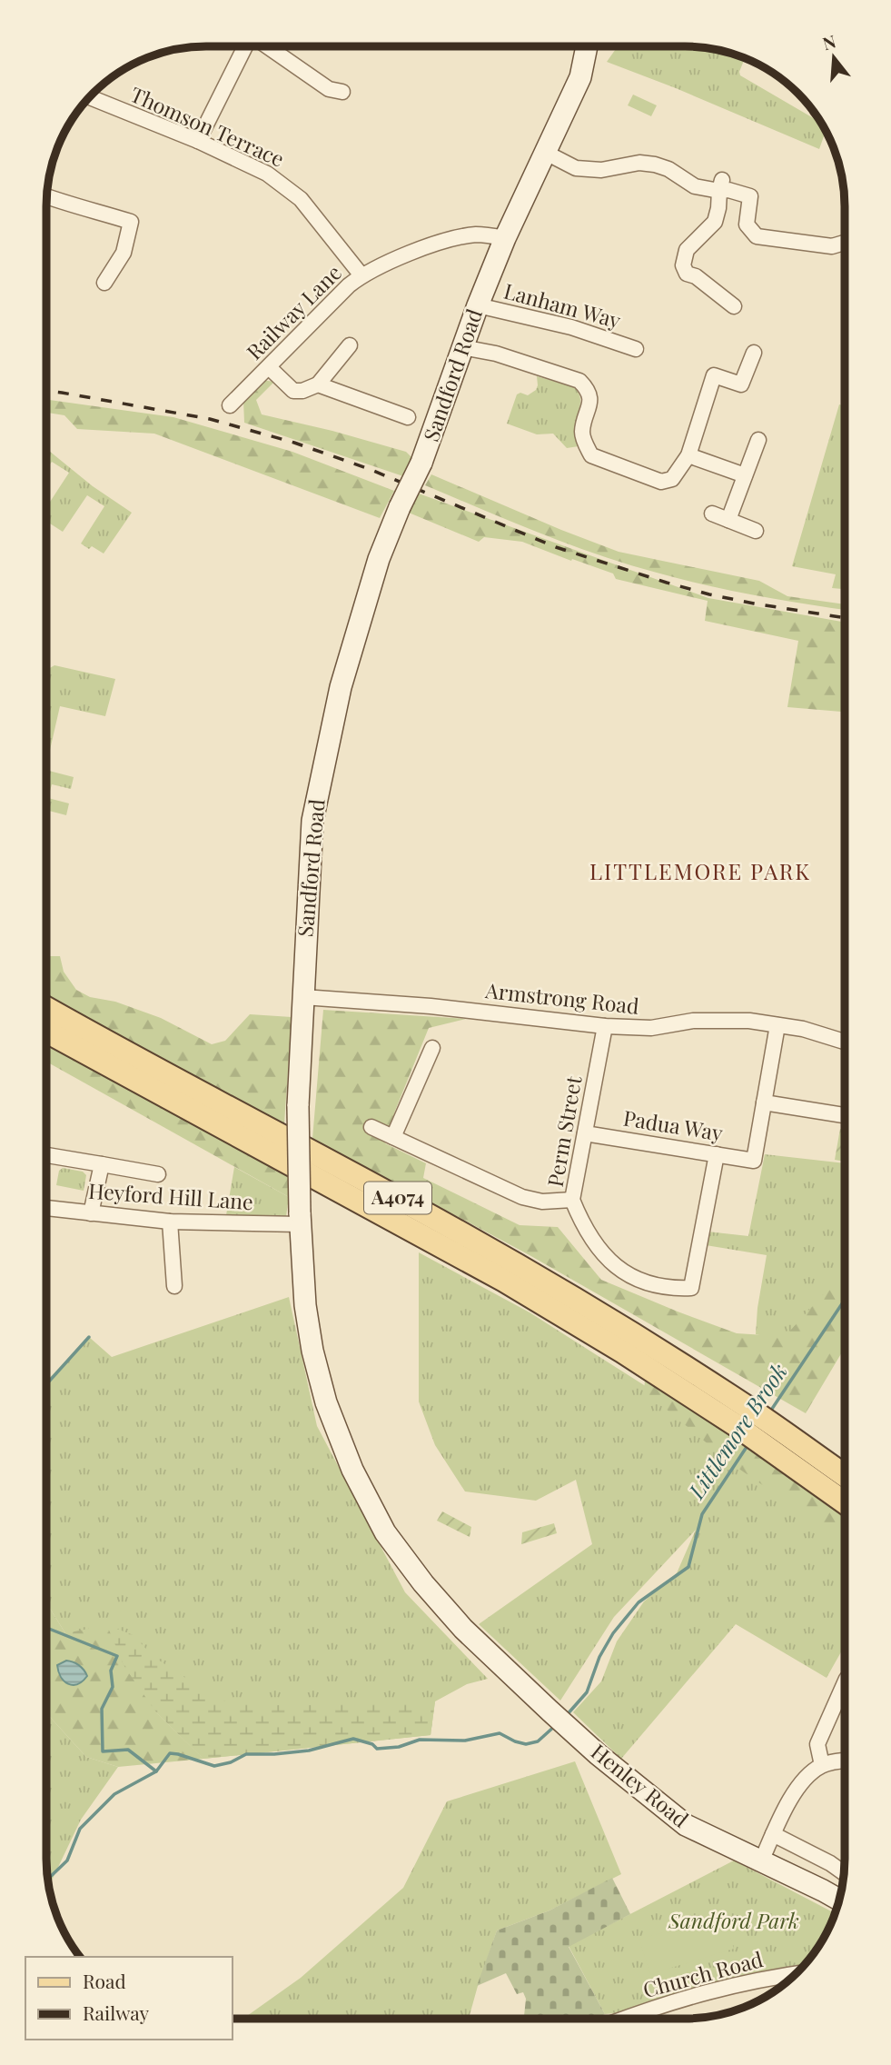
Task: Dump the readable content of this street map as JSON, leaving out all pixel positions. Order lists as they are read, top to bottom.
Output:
{
  "streets": {
    "main road": ["A4074"],
    "street": [
      "Thomson Terrace",
      "Lanham Way",
      "Railway Lane",
      "Sandford Road",
      "Armstrong Road",
      "Padua Way",
      "Perm Street",
      "Heyford Hill Lane",
      "Henley Road",
      "Church Road"
    ]
  },
  "crossings": [
    ["Thomson Terrace", "Railway Lane"],
    ["Lanham Way", "Sandford Road"],
    ["Railway Lane", "Sandford Road"],
    ["Sandford Road", "Armstrong Road"],
    ["Sandford Road", "Heyford Hill Lane"],
    ["Sandford Road", "Henley Road"],
    ["Armstrong Road", "Perm Street"],
    ["Padua Way", "Perm Street"]
  ],
  "districts": ["LITTLEMORE PARK"],
  "water": ["Littlemore Brook"],
  "parks": ["Sandford Park"],
  "legend": ["Road", "Railway"],
  "north": "top"
}
